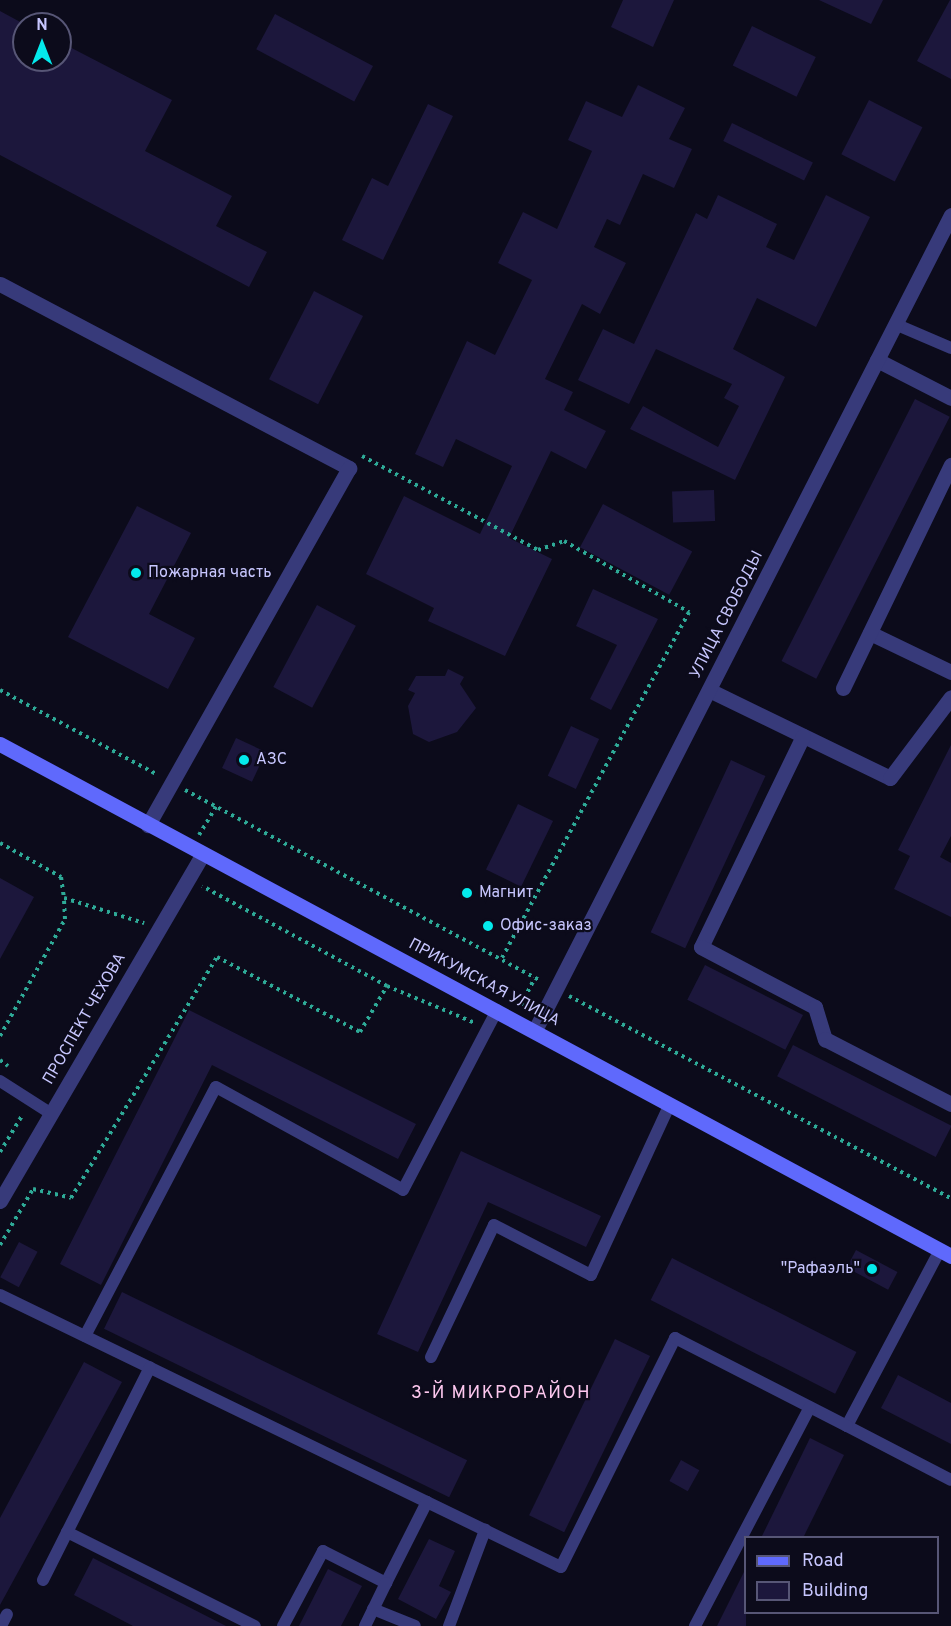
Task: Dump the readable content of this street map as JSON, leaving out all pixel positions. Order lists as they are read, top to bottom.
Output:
{
  "streets": {
    "main road": ["ПРИКУМСКАЯ УЛИЦА"],
    "street": ["УЛИЦА СВОБОДЫ", "ПРОСПЕКТ ЧЕХОВА"]
  },
  "crossings": [
    ["УЛИЦА СВОБОДЫ", "ПРИКУМСКАЯ УЛИЦА"],
    ["ПРИКУМСКАЯ УЛИЦА", "ПРОСПЕКТ ЧЕХОВА"]
  ],
  "districts": ["3-Й МИКРОРАЙОН"],
  "places": [
    "Пожарная часть",
    "АЗС",
    "Магнит",
    "Офис-заказ",
    "\"Рафаэль\""
  ],
  "legend": ["Road", "Building"],
  "north": "top"
}
